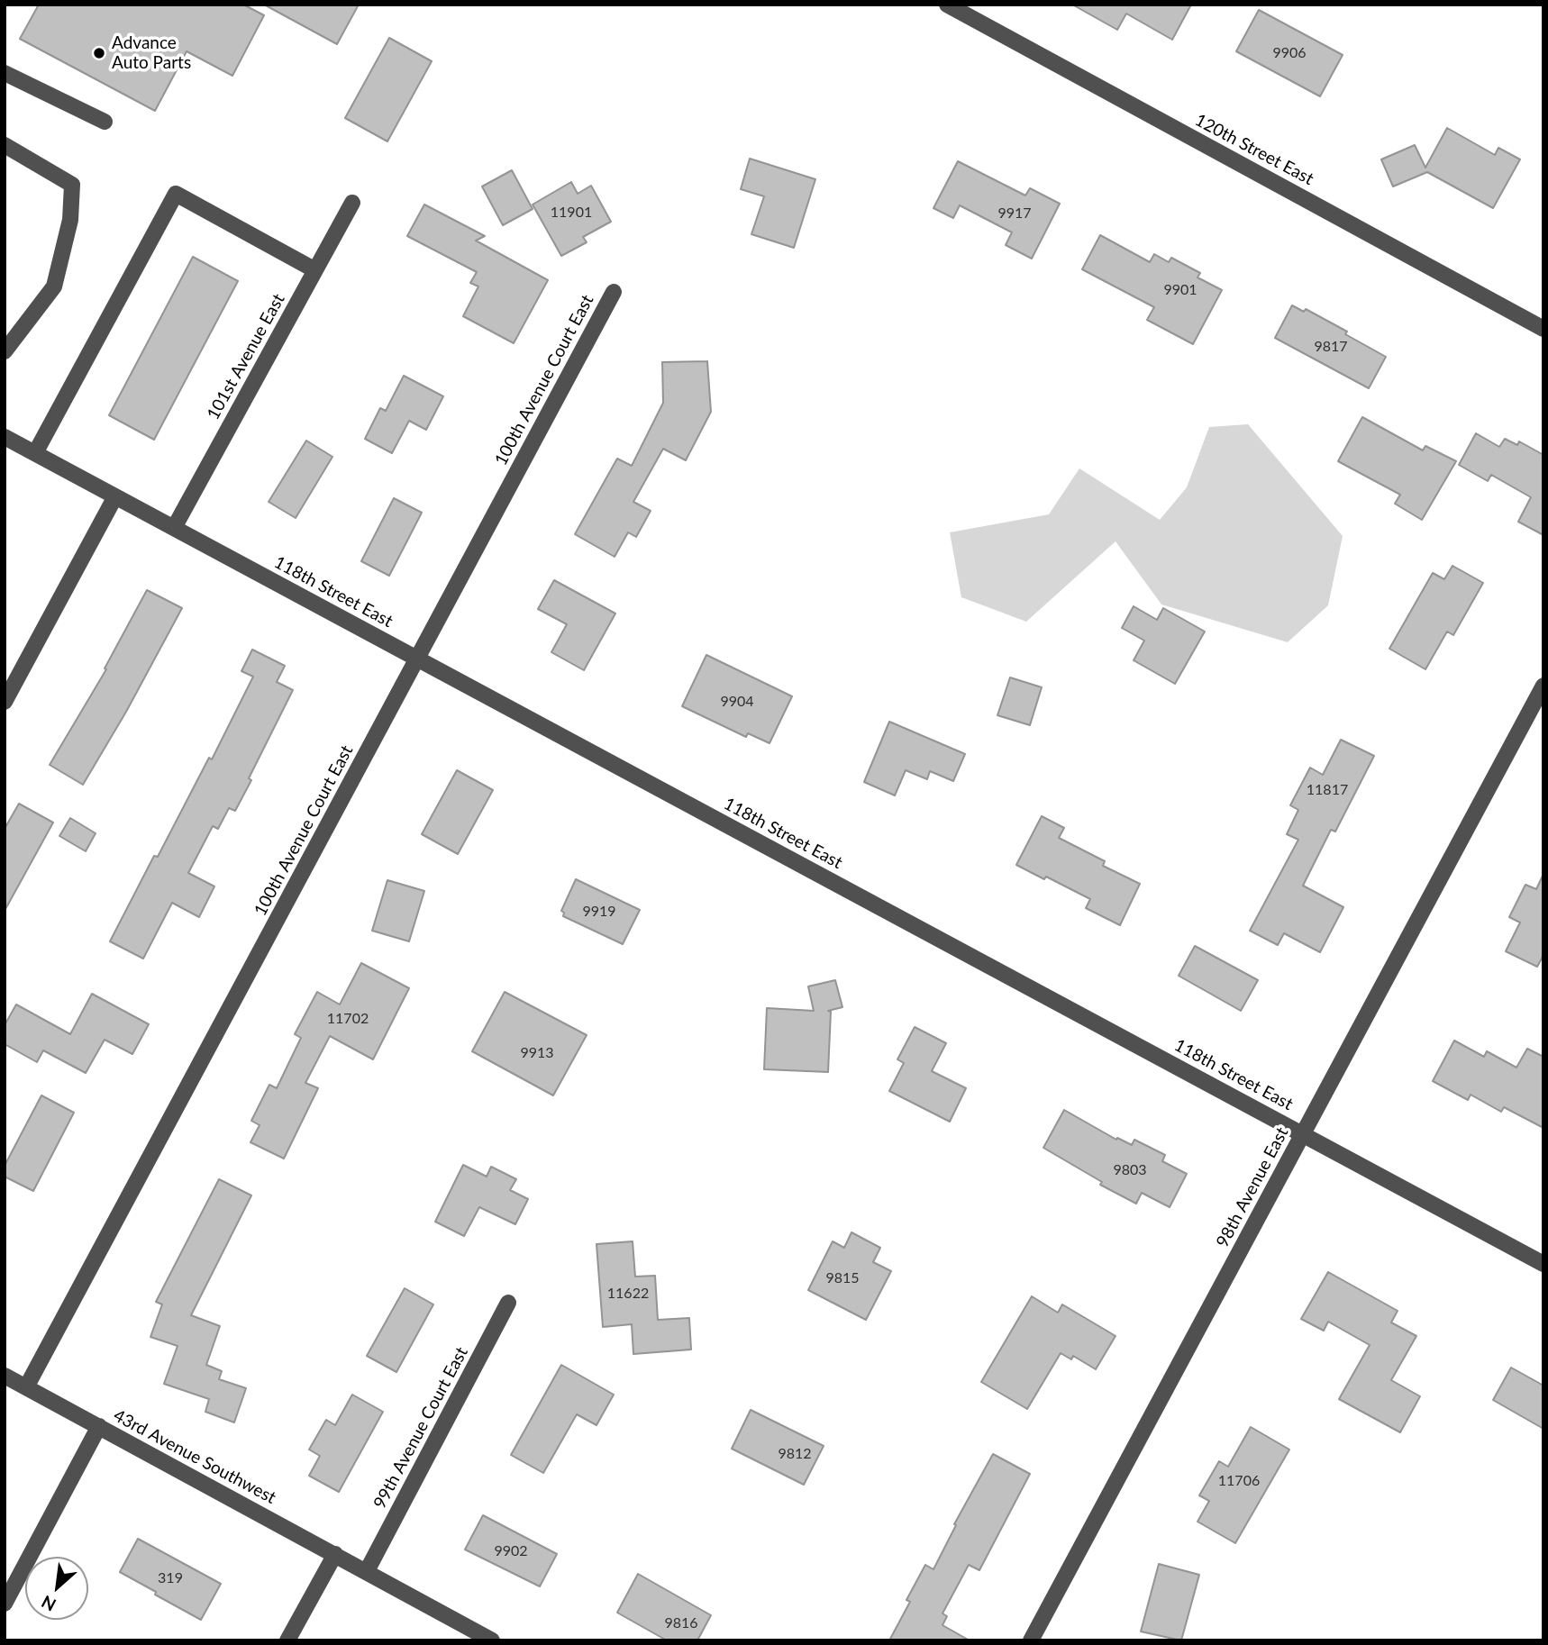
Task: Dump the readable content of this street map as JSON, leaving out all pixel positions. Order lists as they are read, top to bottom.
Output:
{
  "streets": {
    "street": [
      "120th Street East",
      "101st Avenue East",
      "100th Avenue Court East",
      "118th Street East",
      "98th Avenue East",
      "99th Avenue Court East",
      "43rd Avenue Southwest"
    ]
  },
  "crossings": [
    ["101st Avenue East", "118th Street East"],
    ["100th Avenue Court East", "118th Street East"],
    ["100th Avenue Court East", "43rd Avenue Southwest"],
    ["118th Street East", "98th Avenue East"],
    ["99th Avenue Court East", "43rd Avenue Southwest"]
  ],
  "places": ["Advance Auto Parts"],
  "house_numbers": [
    "9906",
    "11901",
    "9917",
    "9901",
    "9817",
    "9904",
    "11817",
    "9919",
    "11702",
    "9913",
    "9803",
    "9815",
    "11622",
    "9812",
    "11706",
    "9902",
    "319",
    "9816"
  ],
  "north": "bottom left"
}
